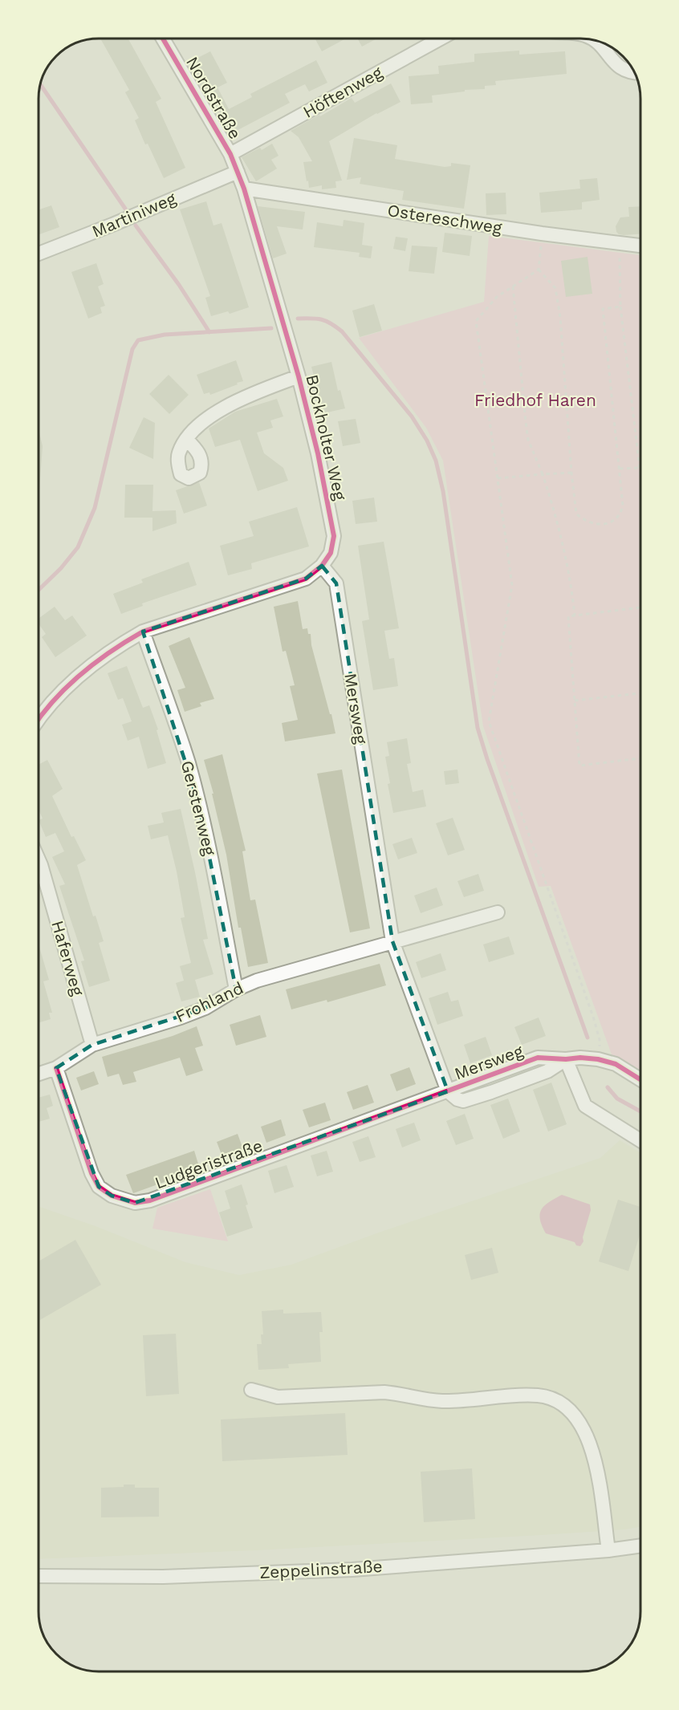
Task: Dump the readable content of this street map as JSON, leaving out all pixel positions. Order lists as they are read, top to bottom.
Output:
{
  "streets": {
    "street": [
      "Höftenweg",
      "Nordstraße",
      "Martiniweg",
      "Ostereschweg",
      "Bockholter Weg",
      "Mersweg",
      "Gerstenweg",
      "Haferweg",
      "Frohland",
      "Ludgeristraße",
      "Zeppelinstraße"
    ]
  },
  "crossings": [
    ["Höftenweg", "Nordstraße"],
    ["Höftenweg", "Bockholter Weg"],
    ["Nordstraße", "Bockholter Weg"],
    ["Martiniweg", "Bockholter Weg"],
    ["Ostereschweg", "Bockholter Weg"],
    ["Bockholter Weg", "Mersweg"],
    ["Bockholter Weg", "Gerstenweg"],
    ["Mersweg", "Frohland"],
    ["Mersweg", "Ludgeristraße"],
    ["Gerstenweg", "Frohland"],
    ["Haferweg", "Frohland"],
    ["Frohland", "Ludgeristraße"]
  ],
  "parks": ["Friedhof Haren"]
}
